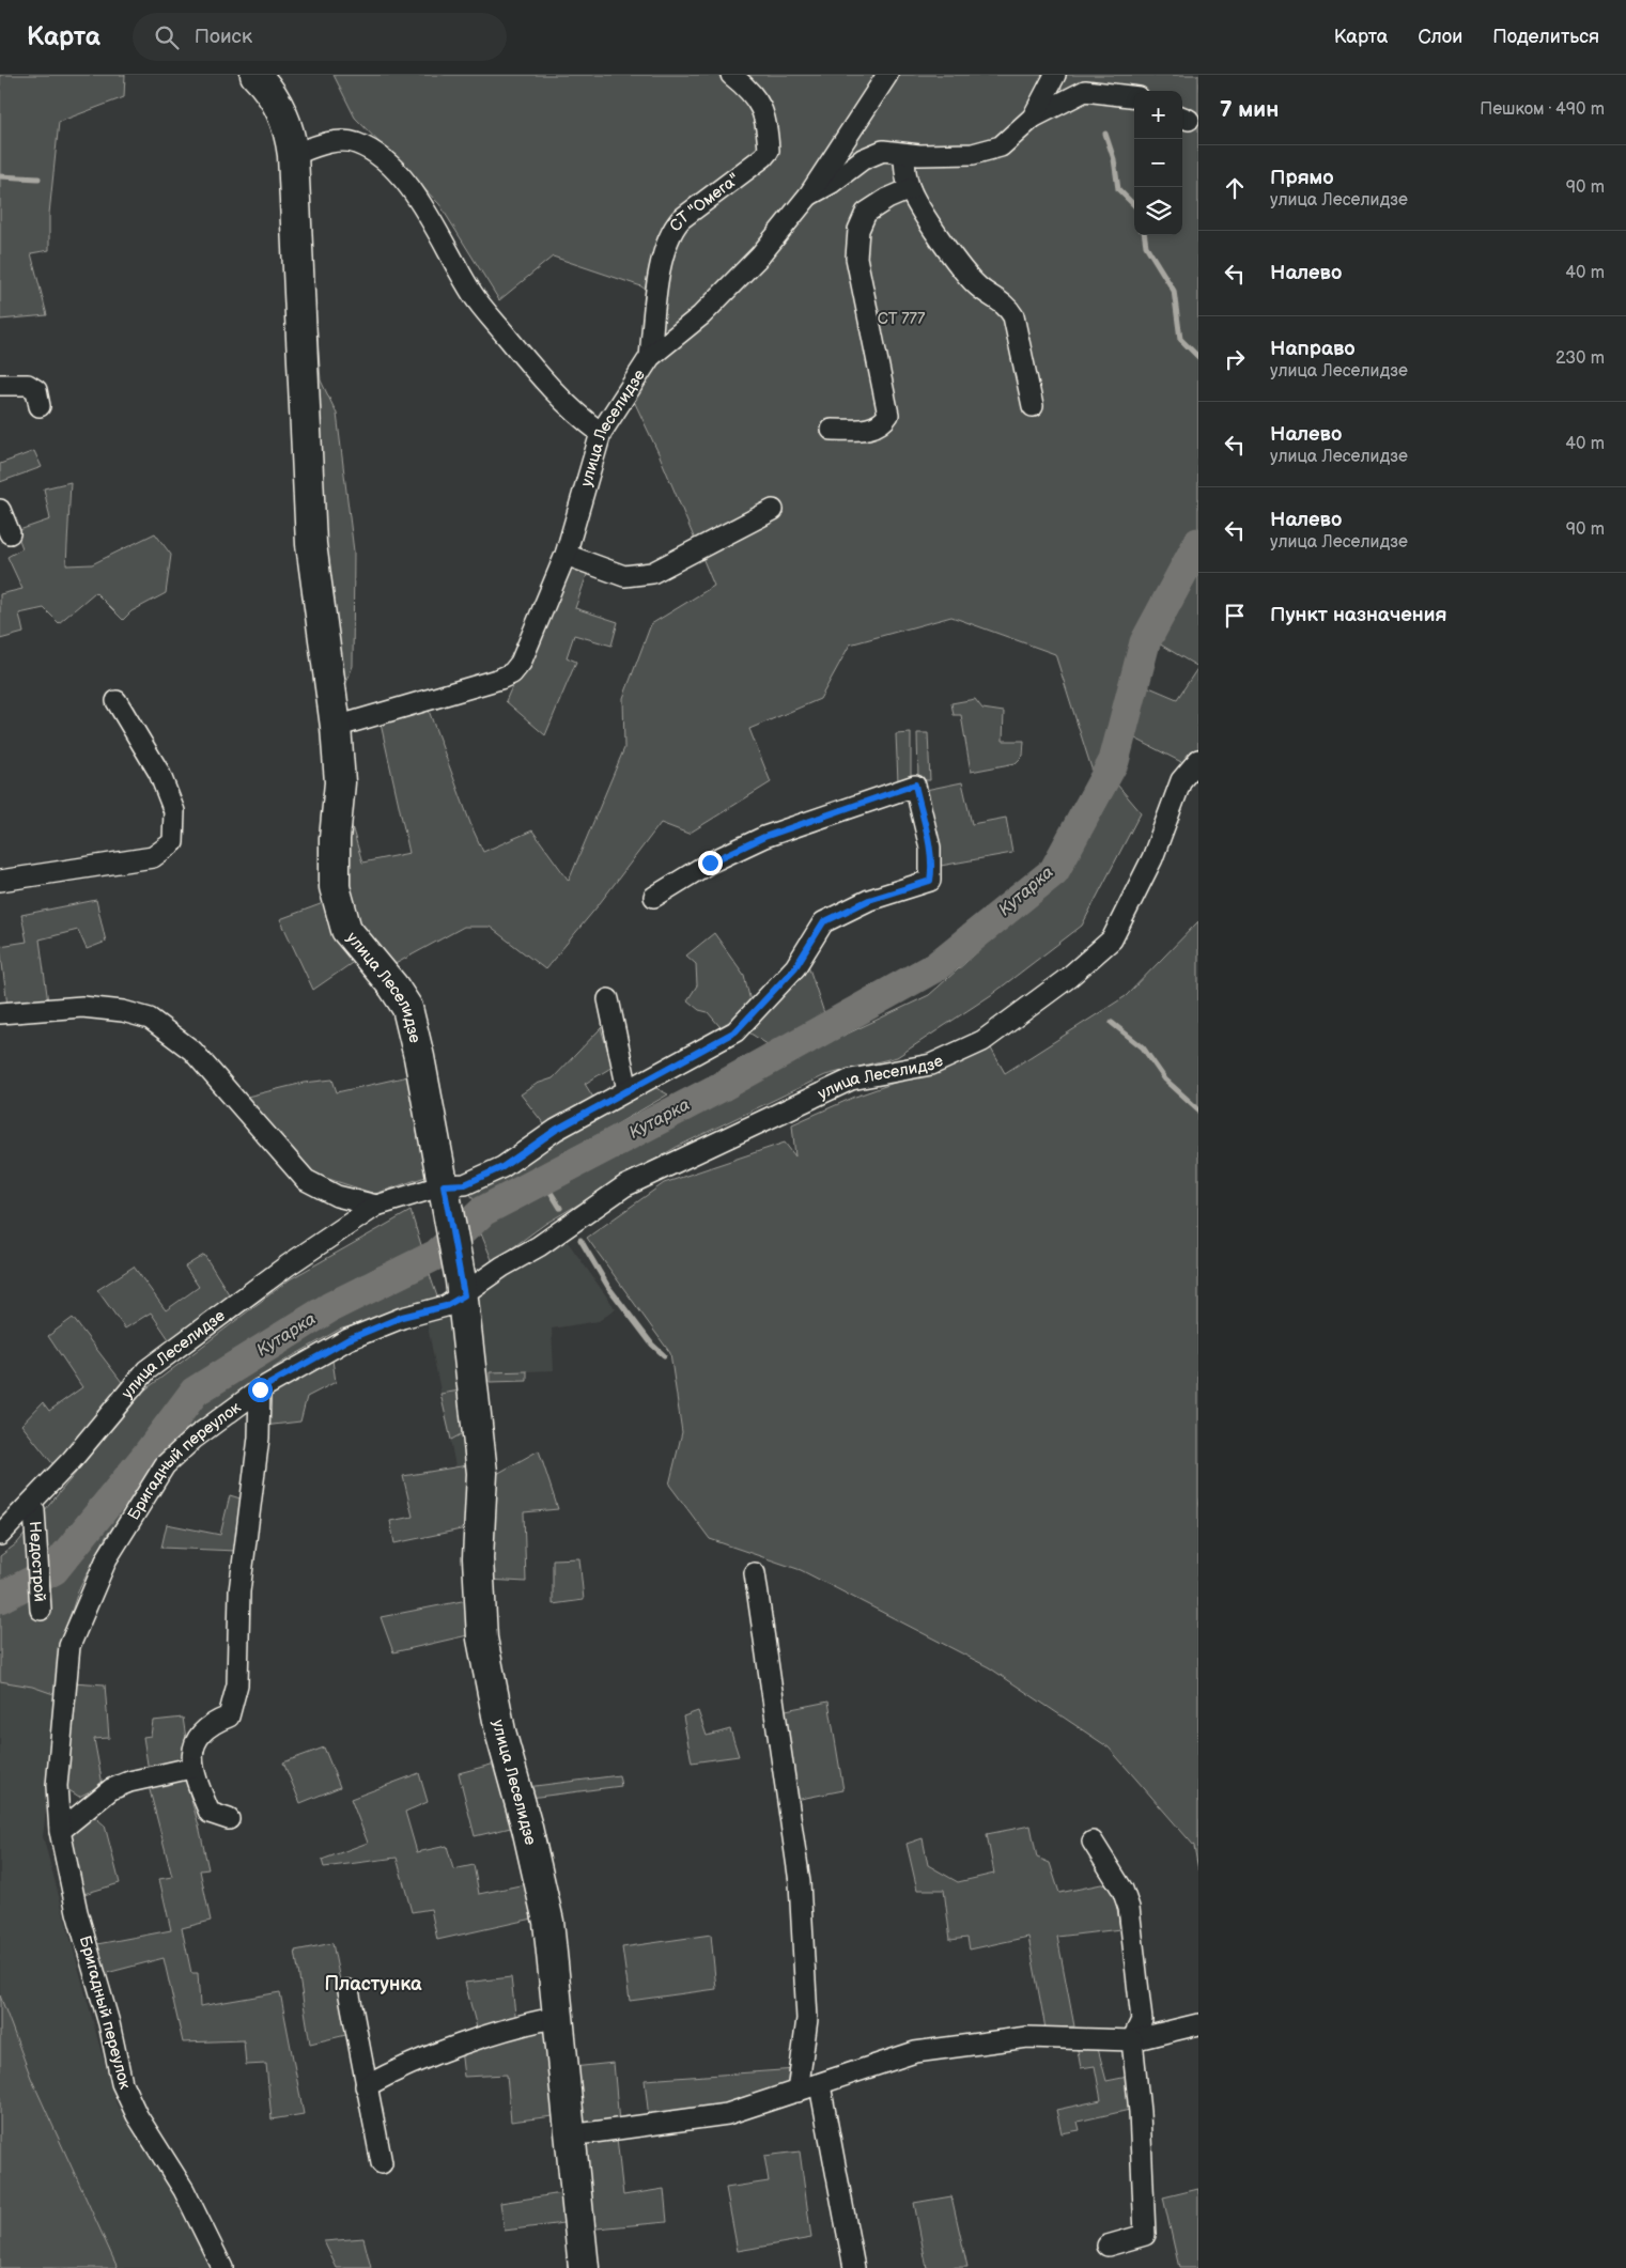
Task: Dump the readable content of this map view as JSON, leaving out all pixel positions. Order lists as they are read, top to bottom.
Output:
{
  "streets": {
    "street": [
      "СТ \"Омега\"",
      "улица Леселидзе",
      "Бригадный переулок",
      "Недострой"
    ]
  },
  "crossings": [
    ["СТ \"Омега\"", "улица Леселидзе"],
    ["улица Леселидзе", "Бригадный переулок"]
  ],
  "districts": ["Пластунка"],
  "water": ["Кутарка"],
  "parks": ["СТ 777"],
  "page": {
    "header": "Карта",
    "search": "Поиск",
    "nav": ["Карта", "Слои", "Поделиться"],
    "heading": ["7 мин", "Пешком · 490 m"],
    "map_buttons": ["+", "−"],
    "list": [
      ["Прямо", "улица Леселидзе", "90 m"],
      ["Налево", "40 m"],
      ["Направо", "улица Леселидзе", "230 m"],
      ["Налево", "улица Леселидзе", "40 m"],
      ["Налево", "улица Леселидзе", "90 m"],
      "Пункт назначения"
    ]
  }
}
